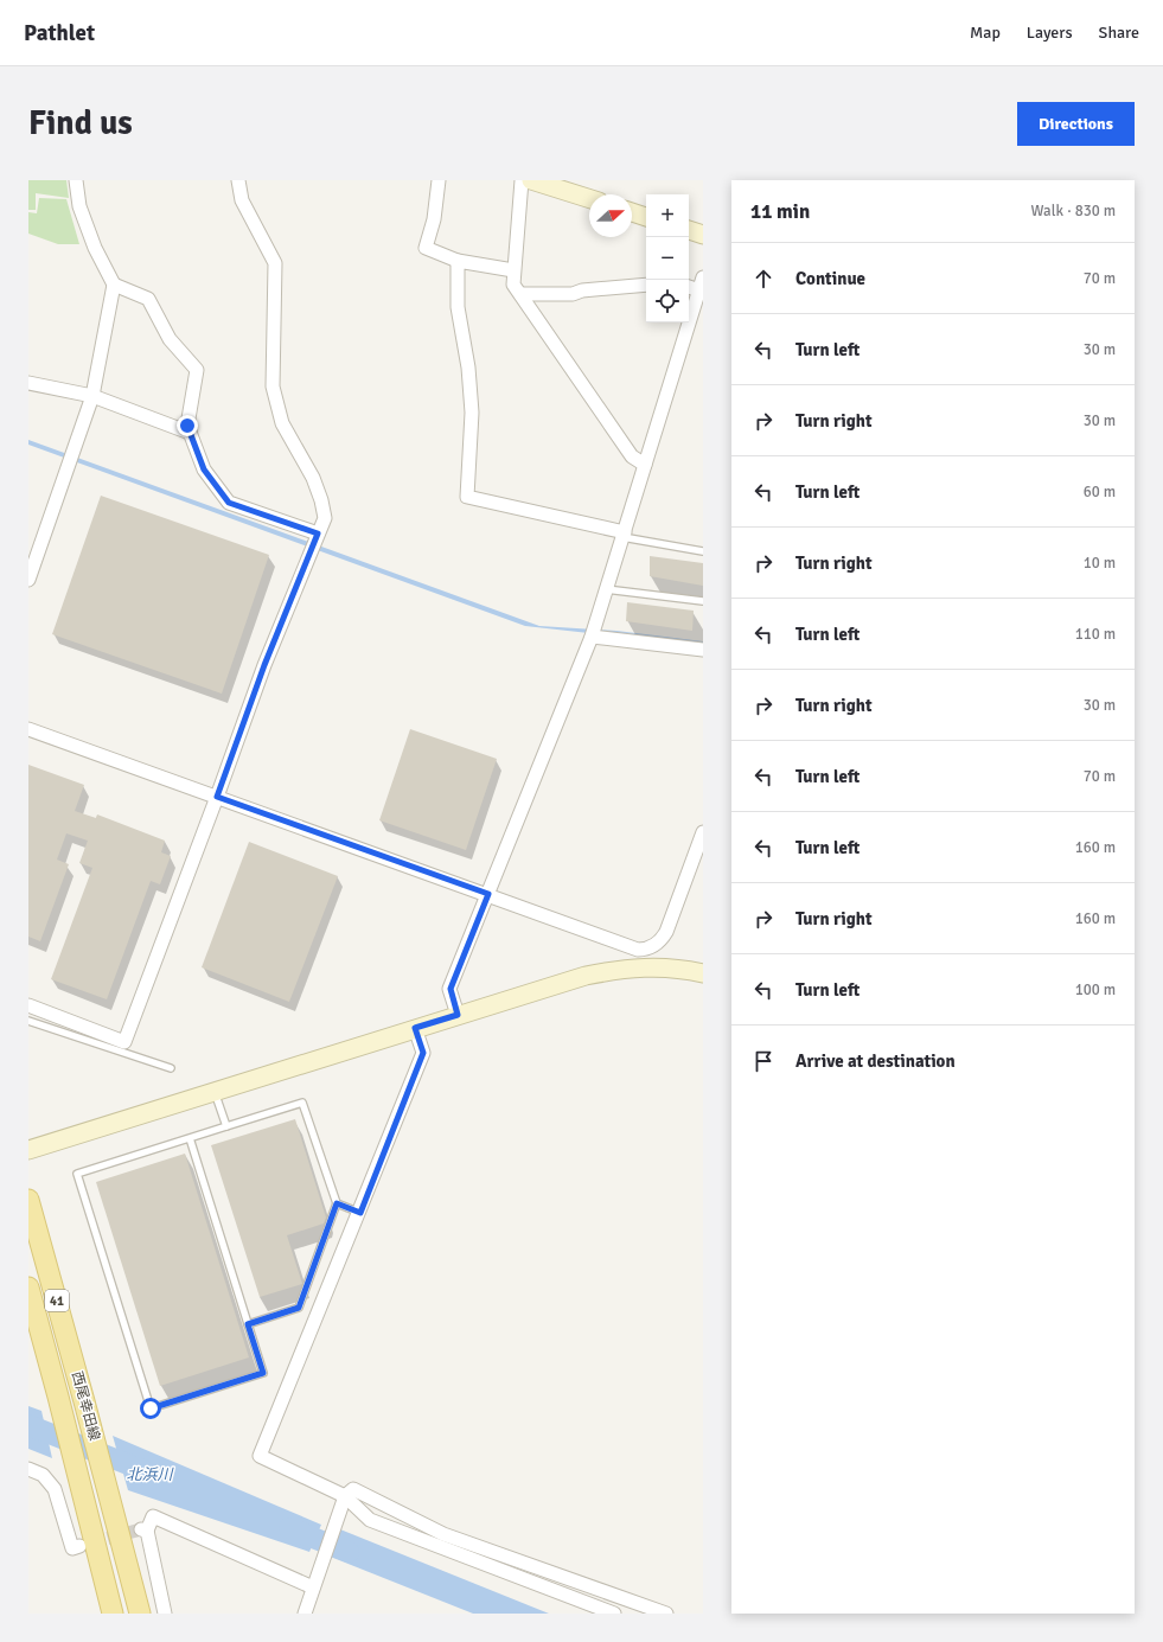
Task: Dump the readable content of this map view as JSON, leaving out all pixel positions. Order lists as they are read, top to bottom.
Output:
{
  "streets": {
    "main road": ["41", "西尾幸田線"]
  },
  "water": ["北浜川"],
  "north": "right",
  "page": {
    "header": "Pathlet",
    "nav": ["Map", "Layers", "Share"],
    "buttons": "Directions",
    "title": "Find us",
    "heading": ["11 min", "Walk · 830 m"],
    "map_buttons": ["+", "−"],
    "list": [
      ["Continue", "70 m"],
      ["Turn left", "30 m"],
      ["Turn right", "30 m"],
      ["Turn left", "60 m"],
      ["Turn right", "10 m"],
      ["Turn left", "110 m"],
      ["Turn right", "30 m"],
      ["Turn left", "70 m"],
      ["Turn left", "160 m"],
      ["Turn right", "160 m"],
      ["Turn left", "100 m"],
      "Arrive at destination"
    ]
  }
}
